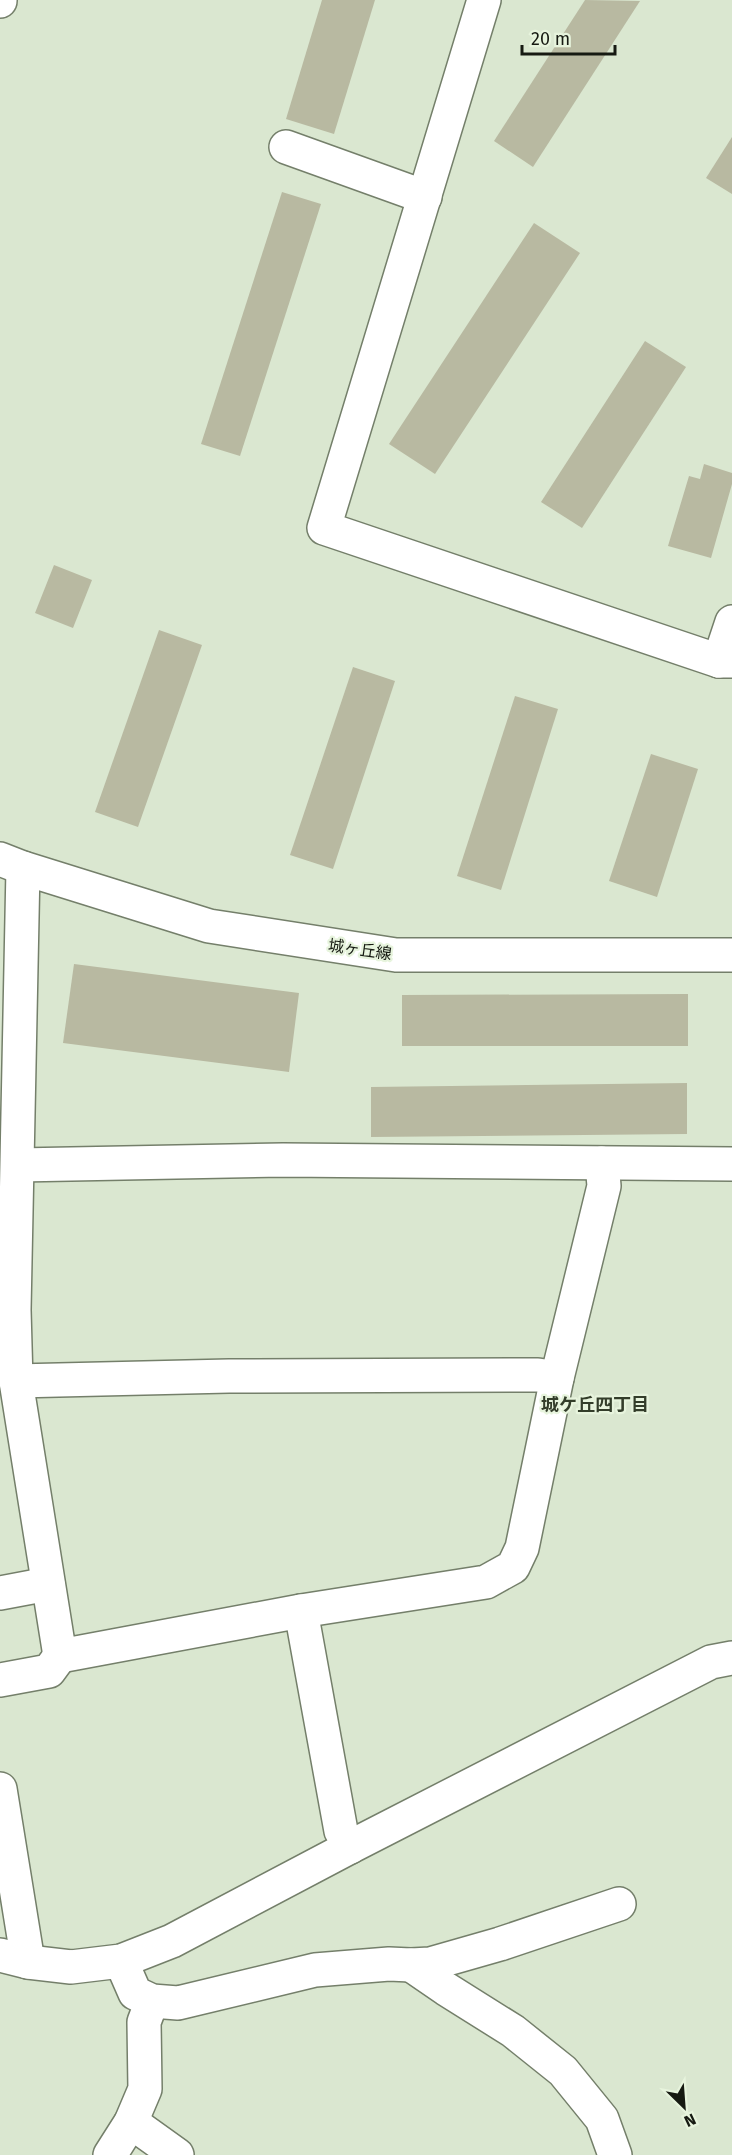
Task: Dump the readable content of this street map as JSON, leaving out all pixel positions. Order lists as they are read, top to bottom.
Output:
{
  "streets": {
    "street": ["城ヶ丘線"]
  },
  "districts": ["城ケ丘四丁目"],
  "scale_bar": "20 m",
  "north": "bottom right"
}
